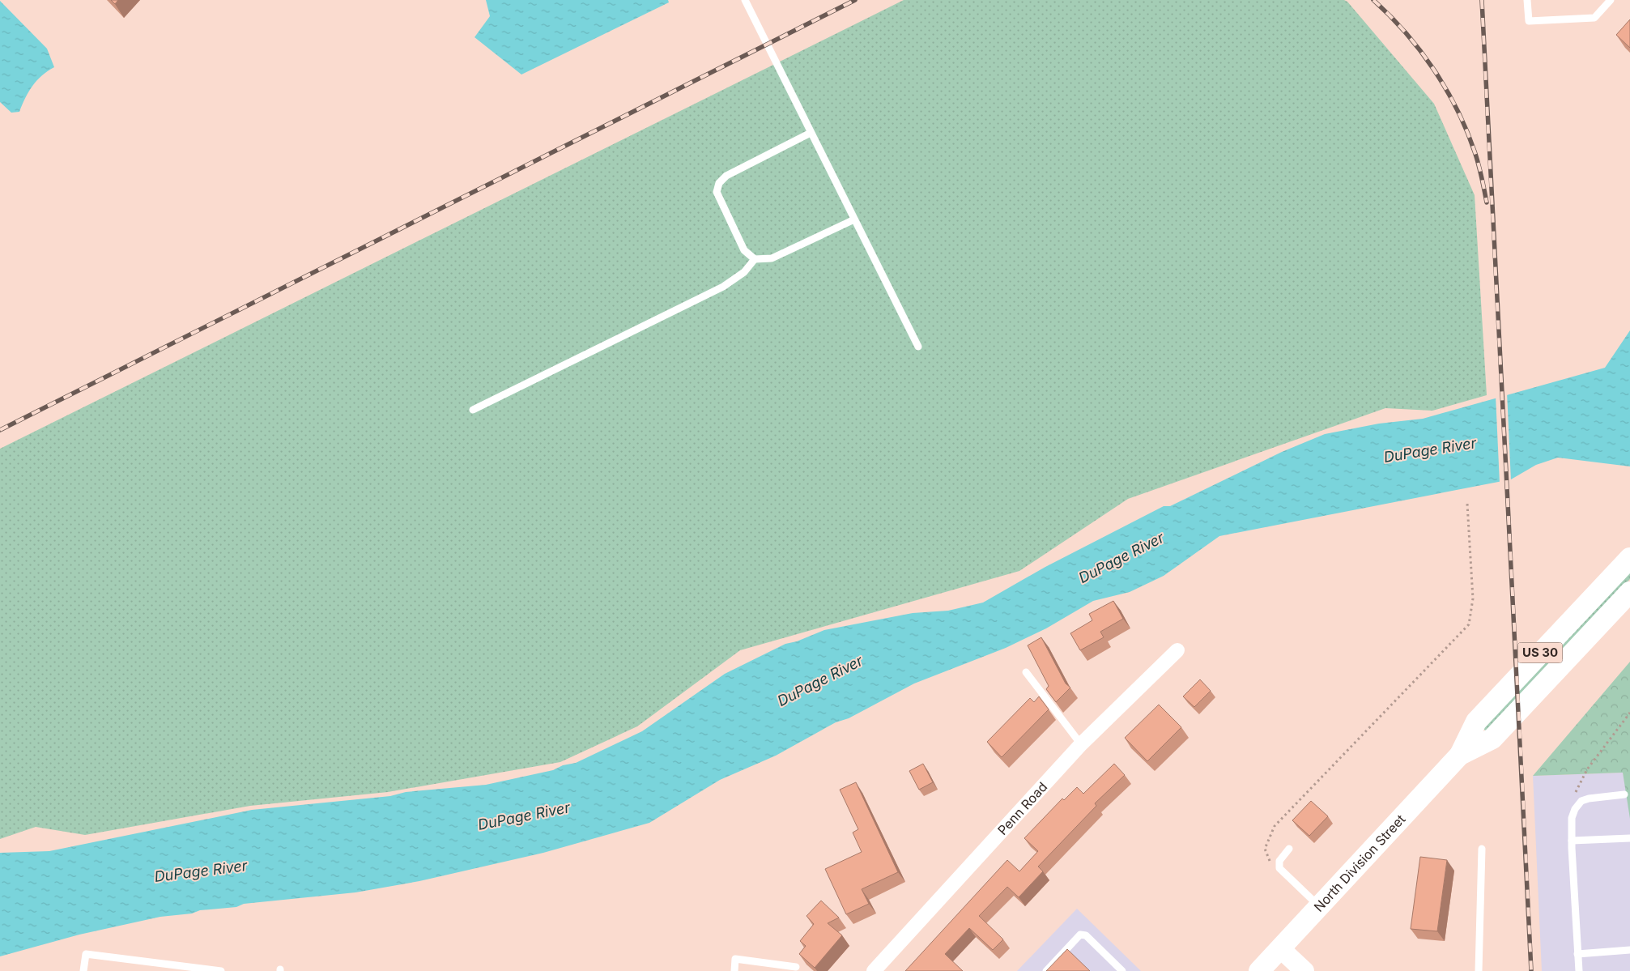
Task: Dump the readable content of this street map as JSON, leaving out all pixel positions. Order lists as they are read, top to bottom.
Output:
{
  "streets": {
    "main road": ["US 30", "North Division Street"],
    "street": ["Penn Road"]
  },
  "water": ["DuPage River"]
}
